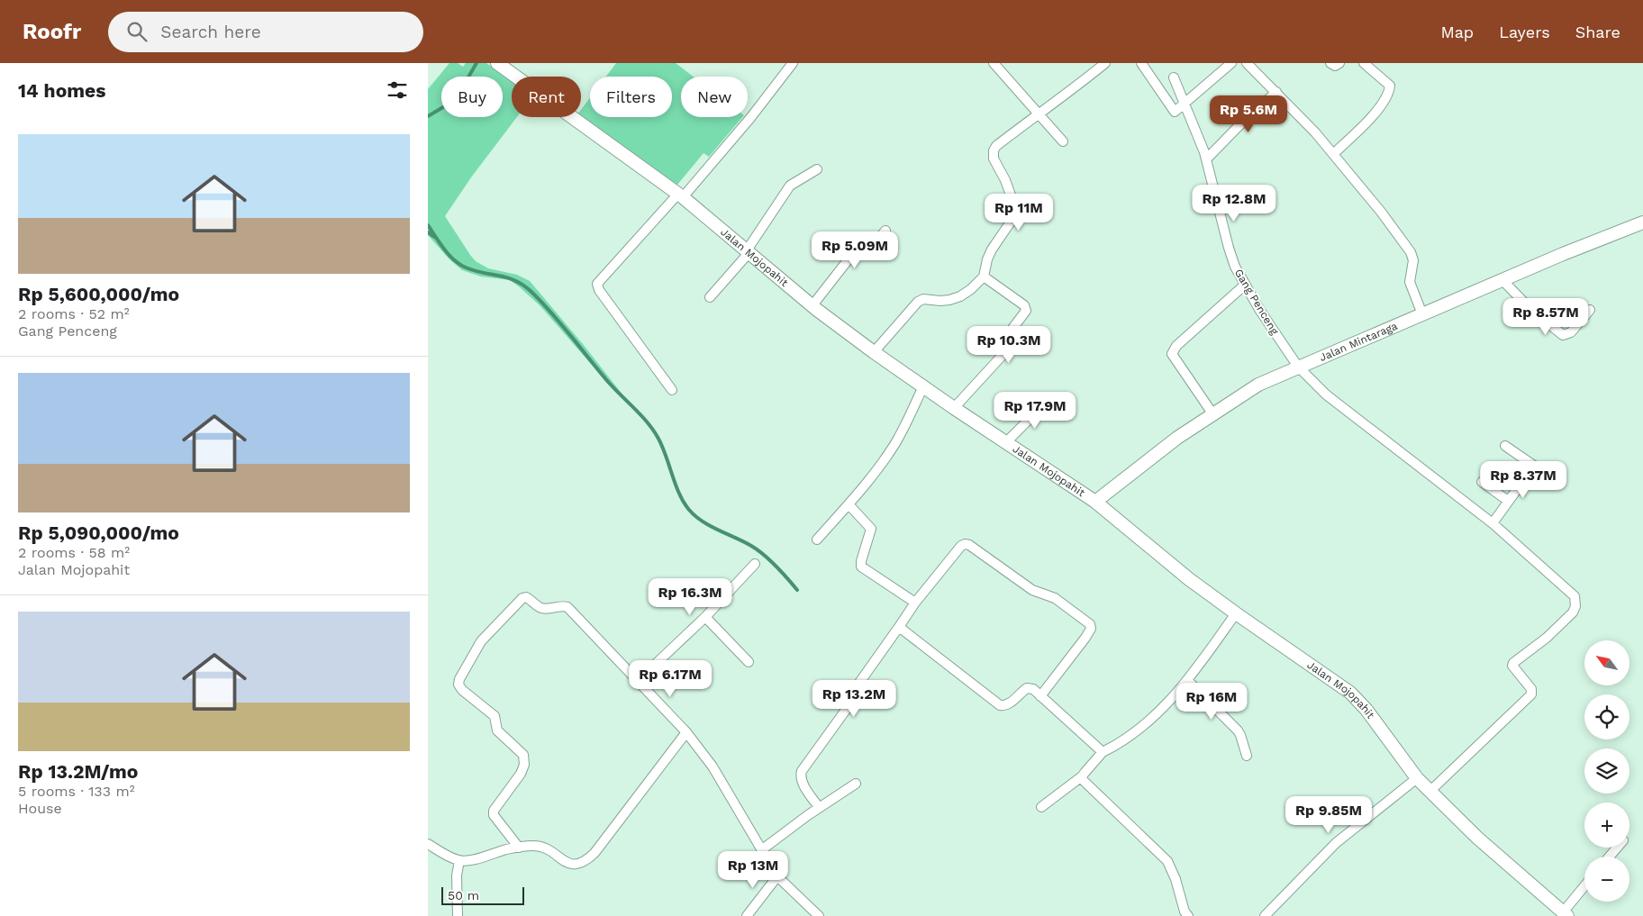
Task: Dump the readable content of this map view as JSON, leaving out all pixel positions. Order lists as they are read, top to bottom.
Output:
{
  "streets": {
    "street": ["Jalan Mojopahit", "Gang Penceng", "Jalan Mintaraga"]
  },
  "crossings": [
    ["Jalan Mojopahit", "Gang Penceng"],
    ["Jalan Mojopahit", "Jalan Mintaraga"],
    ["Gang Penceng", "Jalan Mintaraga"]
  ],
  "scale_bar": "50 m",
  "north": "top left",
  "page": {
    "header": "Roofr",
    "search": "Search here",
    "nav": ["Map", "Layers", "Share"],
    "heading": "14 homes",
    "chip": [
      "Buy",
      "Rent",
      "Filters",
      "New"
    ],
    "price": [
      "Rp 5.6M",
      "Rp 12.8M",
      "Rp 11M",
      "Rp 5.09M",
      "Rp 8.57M",
      "Rp 10.3M",
      "Rp 17.9M",
      "Rp 8.37M",
      "Rp 16.3M",
      "Rp 6.17M",
      "Rp 13.2M",
      "Rp 16M",
      "Rp 9.85M",
      "Rp 13M"
    ],
    "list": [
      {
        "name": "Rp 5,600,000/mo",
        "note": "2 rooms · 52 m² · Gang Penceng"
      },
      {
        "name": "Rp 5,090,000/mo",
        "note": "2 rooms · 58 m² · Jalan Mojopahit"
      },
      {
        "name": "Rp 13.2M/mo",
        "note": "5 rooms · 133 m² · House"
      }
    ],
    "map_buttons": ["+", "−"],
    "scale": "50 m"
  }
}
